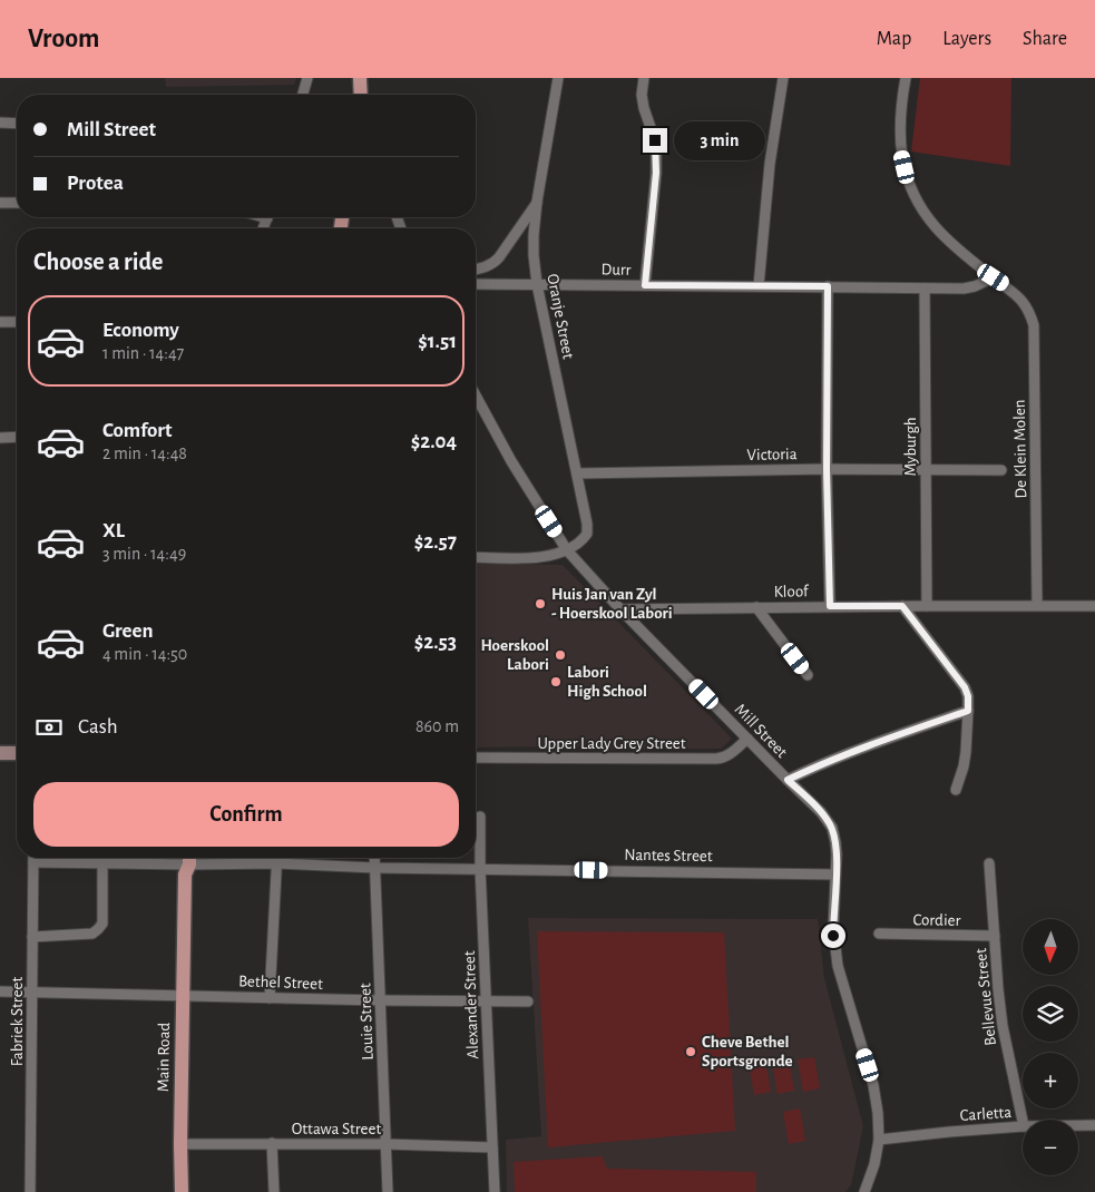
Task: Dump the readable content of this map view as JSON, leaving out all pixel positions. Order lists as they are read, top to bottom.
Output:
{
  "streets": {
    "main road": ["Main Road"],
    "street": [
      "Durr",
      "Oranje Street",
      "Myburgh",
      "De Klein Molen",
      "Victoria",
      "Kloof",
      "Mill Street",
      "Upper Lady Grey Street",
      "Nantes Street",
      "Cordier",
      "Bethel Street",
      "Bellevue Street",
      "Alexander Street",
      "Fabriek Street",
      "Louie Street",
      "Carletta",
      "Ottawa Street"
    ]
  },
  "crossings": [
    ["Durr", "Oranje Street"],
    ["Durr", "Myburgh"],
    ["Durr", "De Klein Molen"],
    ["Oranje Street", "Victoria"],
    ["Oranje Street", "Mill Street"],
    ["Myburgh", "Victoria"],
    ["Myburgh", "Kloof"],
    ["De Klein Molen", "Kloof"],
    ["Kloof", "Mill Street"],
    ["Mill Street", "Upper Lady Grey Street"],
    ["Mill Street", "Nantes Street"],
    ["Mill Street", "Carletta"],
    ["Nantes Street", "Alexander Street"],
    ["Nantes Street", "Fabriek Street"],
    ["Nantes Street", "Louie Street"],
    ["Nantes Street", "Main Road"],
    ["Cordier", "Bellevue Street"],
    ["Bethel Street", "Alexander Street"],
    ["Bethel Street", "Fabriek Street"],
    ["Bethel Street", "Louie Street"],
    ["Bethel Street", "Main Road"],
    ["Alexander Street", "Ottawa Street"],
    ["Louie Street", "Ottawa Street"],
    ["Main Road", "Ottawa Street"]
  ],
  "places": [
    "Huis Jan van Zyl - Hoerskool Labori",
    "Hoerskool Labori",
    "Labori High School",
    "Cheve Bethel Sportsgronde"
  ],
  "north": "bottom",
  "page": {
    "header": "Vroom",
    "nav": ["Map", "Layers", "Share"],
    "banner": ["Mill Street", "Protea"],
    "bubble": "3 min",
    "heading": "Choose a ride",
    "list": [
      {
        "name": "Economy",
        "note": "1 min · 14:47",
        "value": "$1.51"
      },
      {
        "name": "Comfort",
        "note": "2 min · 14:48",
        "value": "$2.04"
      },
      {
        "name": "XL",
        "note": "3 min · 14:49",
        "value": "$2.57"
      },
      {
        "name": "Green",
        "note": "4 min · 14:50",
        "value": "$2.53"
      }
    ],
    "pay": ["Cash", "860 m"],
    "buttons": "Confirm",
    "map_buttons": ["+", "−"]
  }
}
